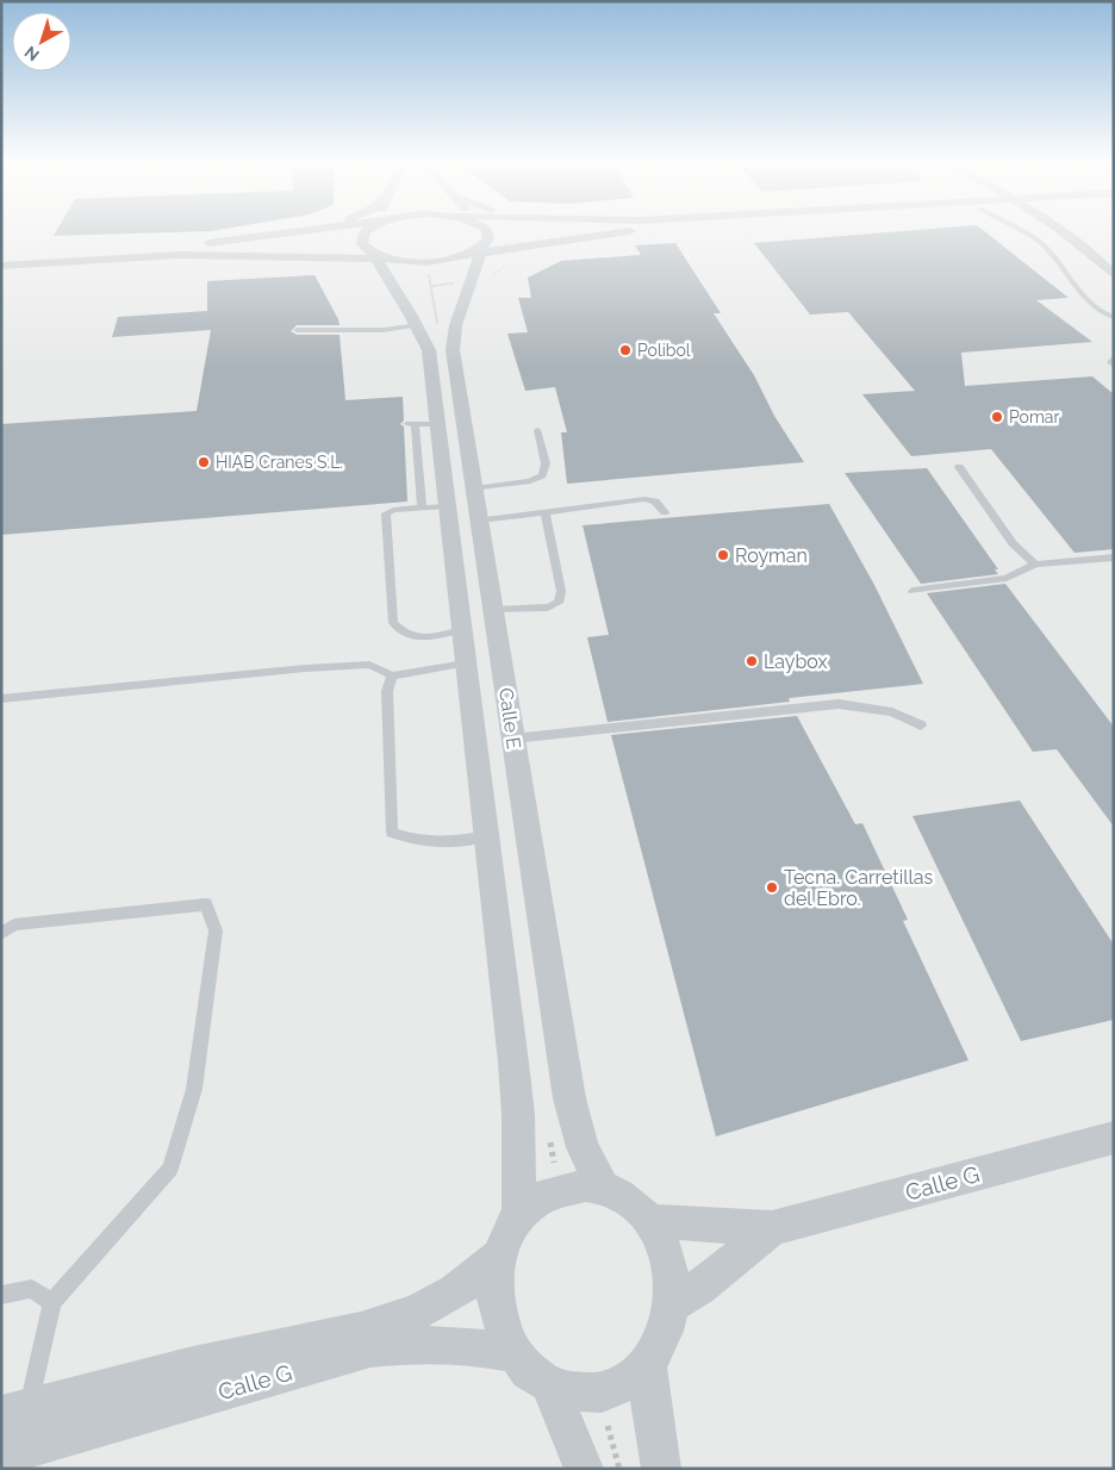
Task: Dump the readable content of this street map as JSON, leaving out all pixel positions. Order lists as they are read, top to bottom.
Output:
{
  "streets": {
    "street": ["Calle E", "Calle G"]
  },
  "crossings": [
    ["Calle E", "Calle G"]
  ],
  "places": [
    "Polibol",
    "Pomar",
    "HIAB Cranes S.L.",
    "Royman",
    "Laybox",
    "Tecna. Carretillas del Ebro."
  ],
  "north": "bottom left"
}
